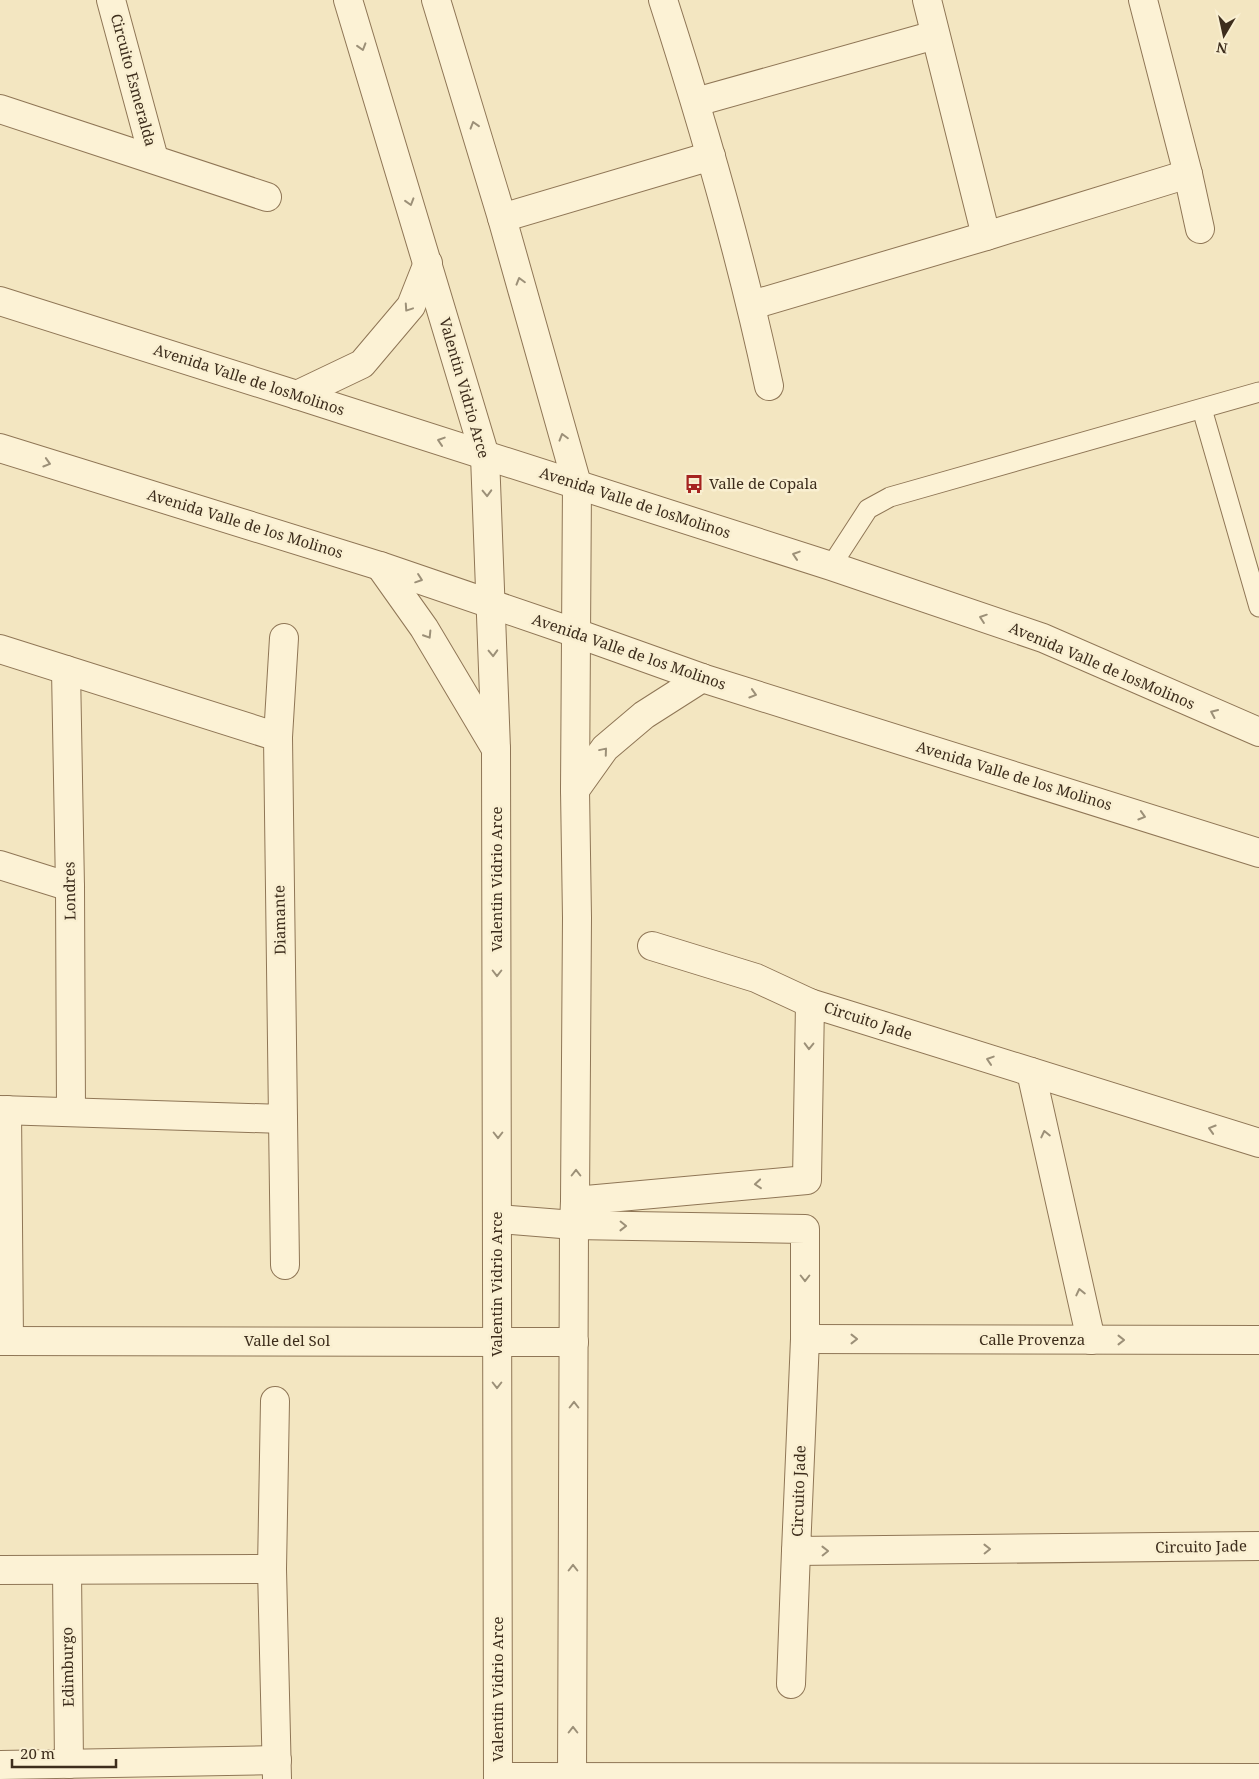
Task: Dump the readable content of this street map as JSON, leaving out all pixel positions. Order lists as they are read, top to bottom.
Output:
{
  "streets": {
    "street": [
      "Circuito Esmeralda",
      "Avenida Valle de losMolinos",
      "Valentin Vidrio Arce",
      "Avenida Valle de los Molinos",
      "Londres",
      "Diamante",
      "Circuito Jade",
      "Calle Provenza",
      "Valle del Sol",
      "Edimburgo"
    ]
  },
  "crossings": [
    ["Avenida Valle de losMolinos", "Valentin Vidrio Arce"],
    ["Valentin Vidrio Arce", "Avenida Valle de los Molinos"],
    ["Valentin Vidrio Arce", "Valle del Sol"],
    ["Circuito Jade", "Calle Provenza"]
  ],
  "one_way": ["Avenida Valle de losMolinos", "Avenida Valle de los Molinos", "Calle Provenza"],
  "places": {
    "bus stop": ["Valle de Copala"]
  },
  "scale_bar": "20 m",
  "north": "bottom"
}
